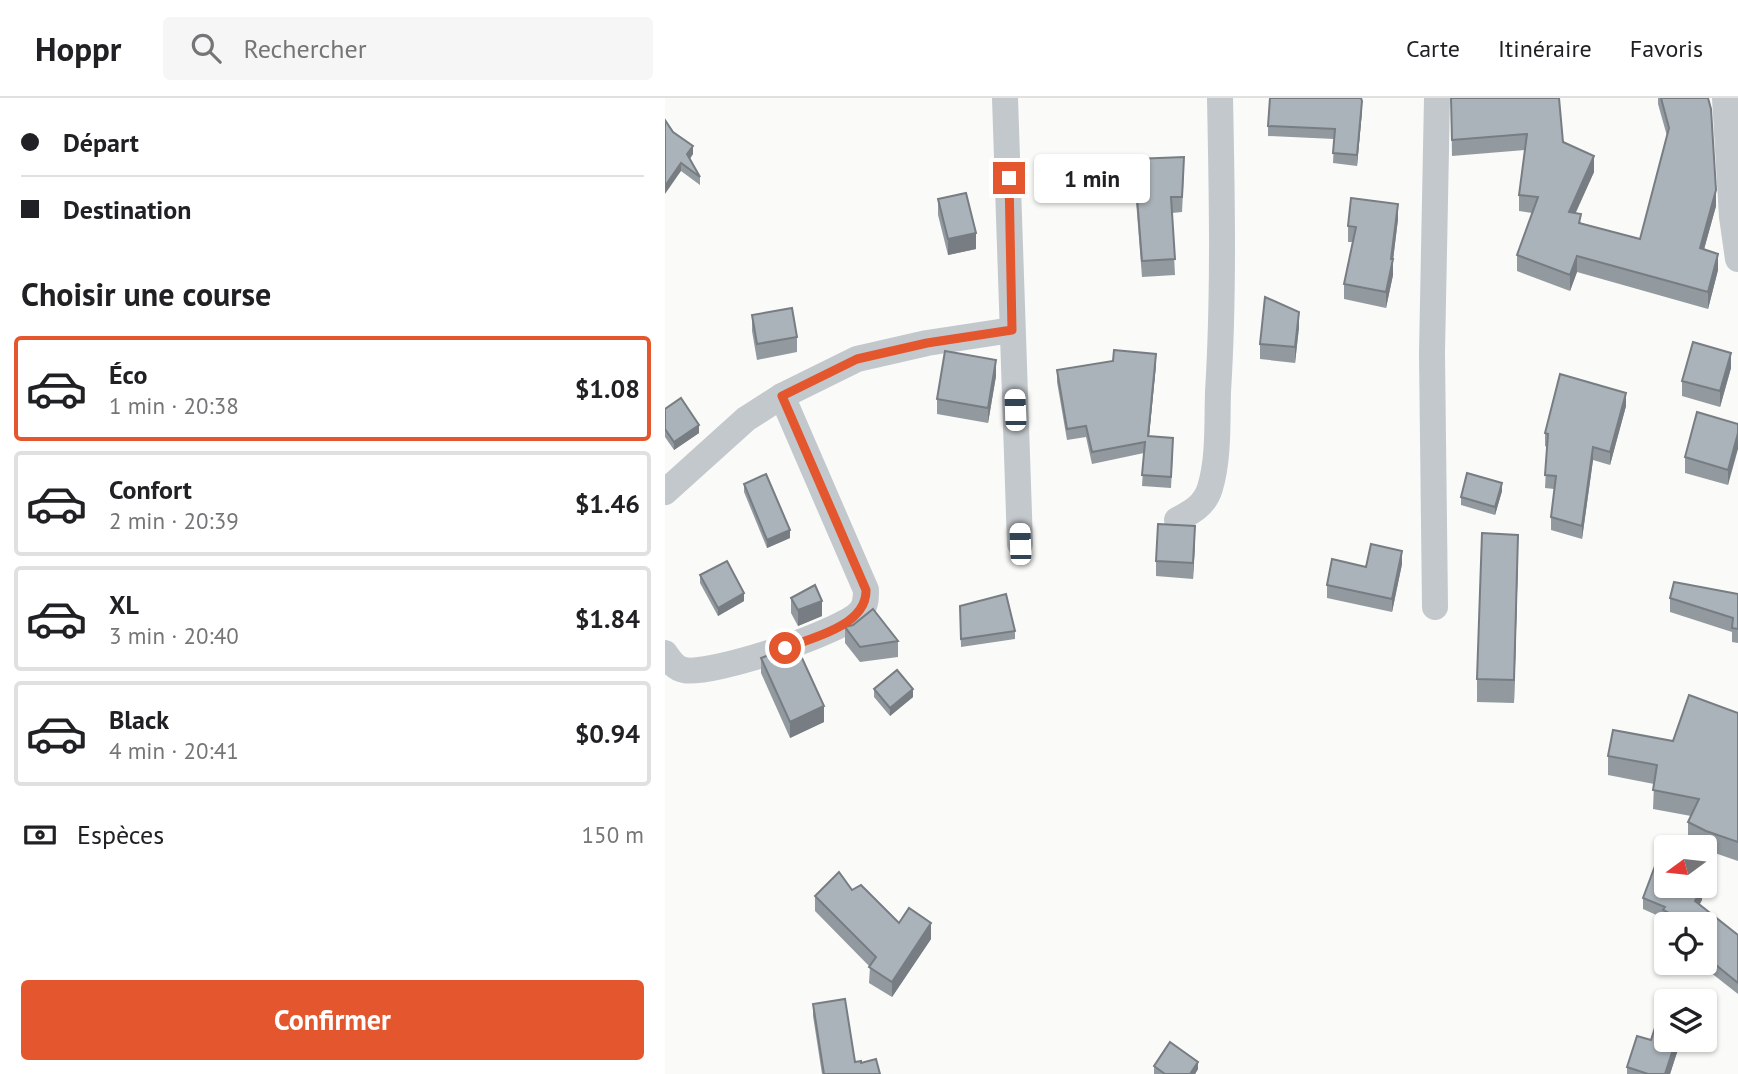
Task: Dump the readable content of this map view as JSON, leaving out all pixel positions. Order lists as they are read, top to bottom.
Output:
{
  "north": "left",
  "page": {
    "header": "Hoppr",
    "search": "Rechercher",
    "nav": ["Carte", "Itinéraire", "Favoris"],
    "banner": ["Départ", "Destination"],
    "bubble": "1 min",
    "heading": "Choisir une course",
    "list": [
      {
        "name": "Éco",
        "note": "1 min · 20:38",
        "value": "$1.08"
      },
      {
        "name": "Confort",
        "note": "2 min · 20:39",
        "value": "$1.46"
      },
      {
        "name": "XL",
        "note": "3 min · 20:40",
        "value": "$1.84"
      },
      {
        "name": "Black",
        "note": "4 min · 20:41",
        "value": "$0.94"
      }
    ],
    "pay": ["Espèces", "150 m"],
    "buttons": "Confirmer"
  }
}
